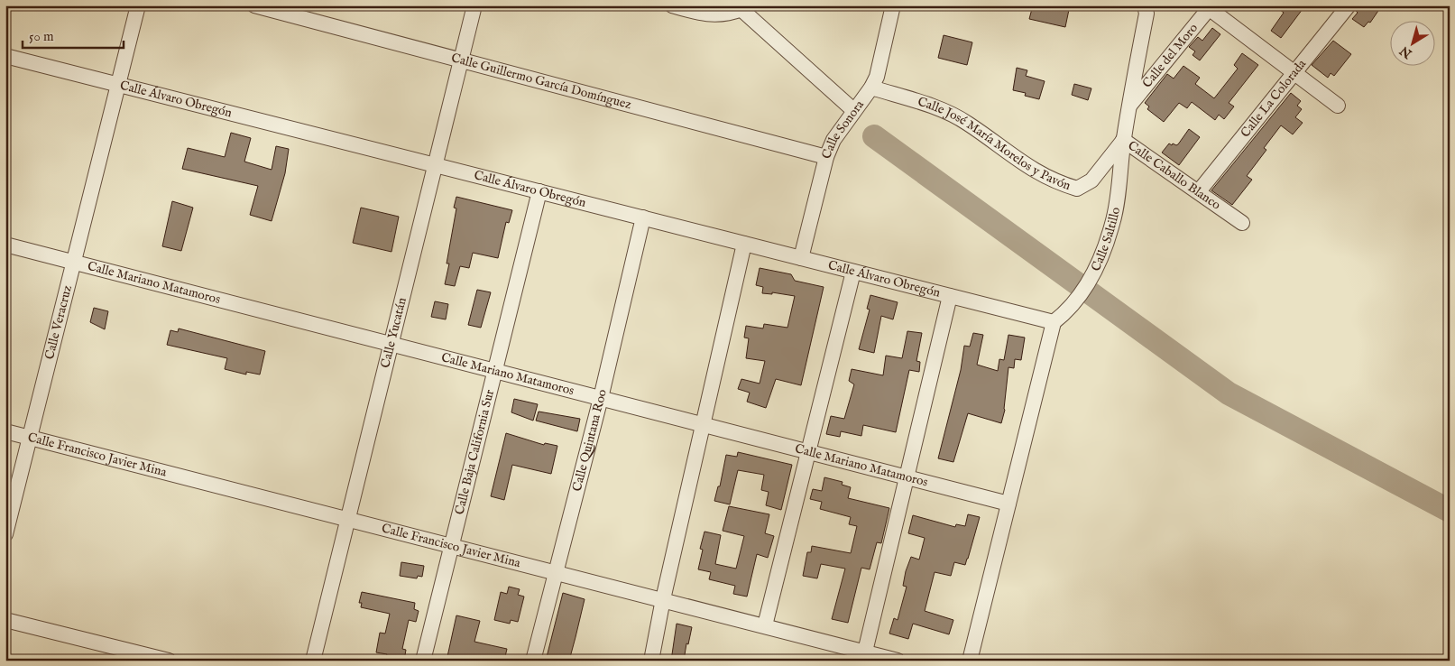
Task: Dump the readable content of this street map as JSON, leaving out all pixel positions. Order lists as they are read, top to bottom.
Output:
{
  "streets": {
    "street": [
      "Calle del Moro",
      "Calle Guillermo García Domínguez",
      "Calle La Colorada",
      "Calle Álvaro Obregón",
      "Calle Sonora",
      "Calle José María Morelos y Pavón",
      "Calle Caballo Blanco",
      "Calle Saltillo",
      "Calle Mariano Matamoros",
      "Calle Veracruz",
      "Calle Yucatán",
      "Calle Quintana Roo",
      "Calle Baja California Sur",
      "Calle Francisco Javier Mina"
    ]
  },
  "crossings": [
    ["Calle del Moro", "Calle Caballo Blanco"],
    ["Calle Guillermo García Domínguez", "Calle Sonora"],
    ["Calle Guillermo García Domínguez", "Calle Yucatán"],
    ["Calle La Colorada", "Calle Caballo Blanco"],
    ["Calle Álvaro Obregón", "Calle Sonora"],
    ["Calle Álvaro Obregón", "Calle Saltillo"],
    ["Calle Álvaro Obregón", "Calle Veracruz"],
    ["Calle Álvaro Obregón", "Calle Yucatán"],
    ["Calle Álvaro Obregón", "Calle Quintana Roo"],
    ["Calle Álvaro Obregón", "Calle Baja California Sur"],
    ["Calle Sonora", "Calle José María Morelos y Pavón"],
    ["Calle José María Morelos y Pavón", "Calle Caballo Blanco"],
    ["Calle José María Morelos y Pavón", "Calle Saltillo"],
    ["Calle Caballo Blanco", "Calle Saltillo"],
    ["Calle Mariano Matamoros", "Calle Veracruz"],
    ["Calle Mariano Matamoros", "Calle Yucatán"],
    ["Calle Mariano Matamoros", "Calle Quintana Roo"],
    ["Calle Mariano Matamoros", "Calle Baja California Sur"],
    ["Calle Veracruz", "Calle Francisco Javier Mina"],
    ["Calle Yucatán", "Calle Francisco Javier Mina"],
    ["Calle Quintana Roo", "Calle Francisco Javier Mina"],
    ["Calle Baja California Sur", "Calle Francisco Javier Mina"]
  ],
  "scale_bar": "50 m",
  "north": "bottom left"
}
